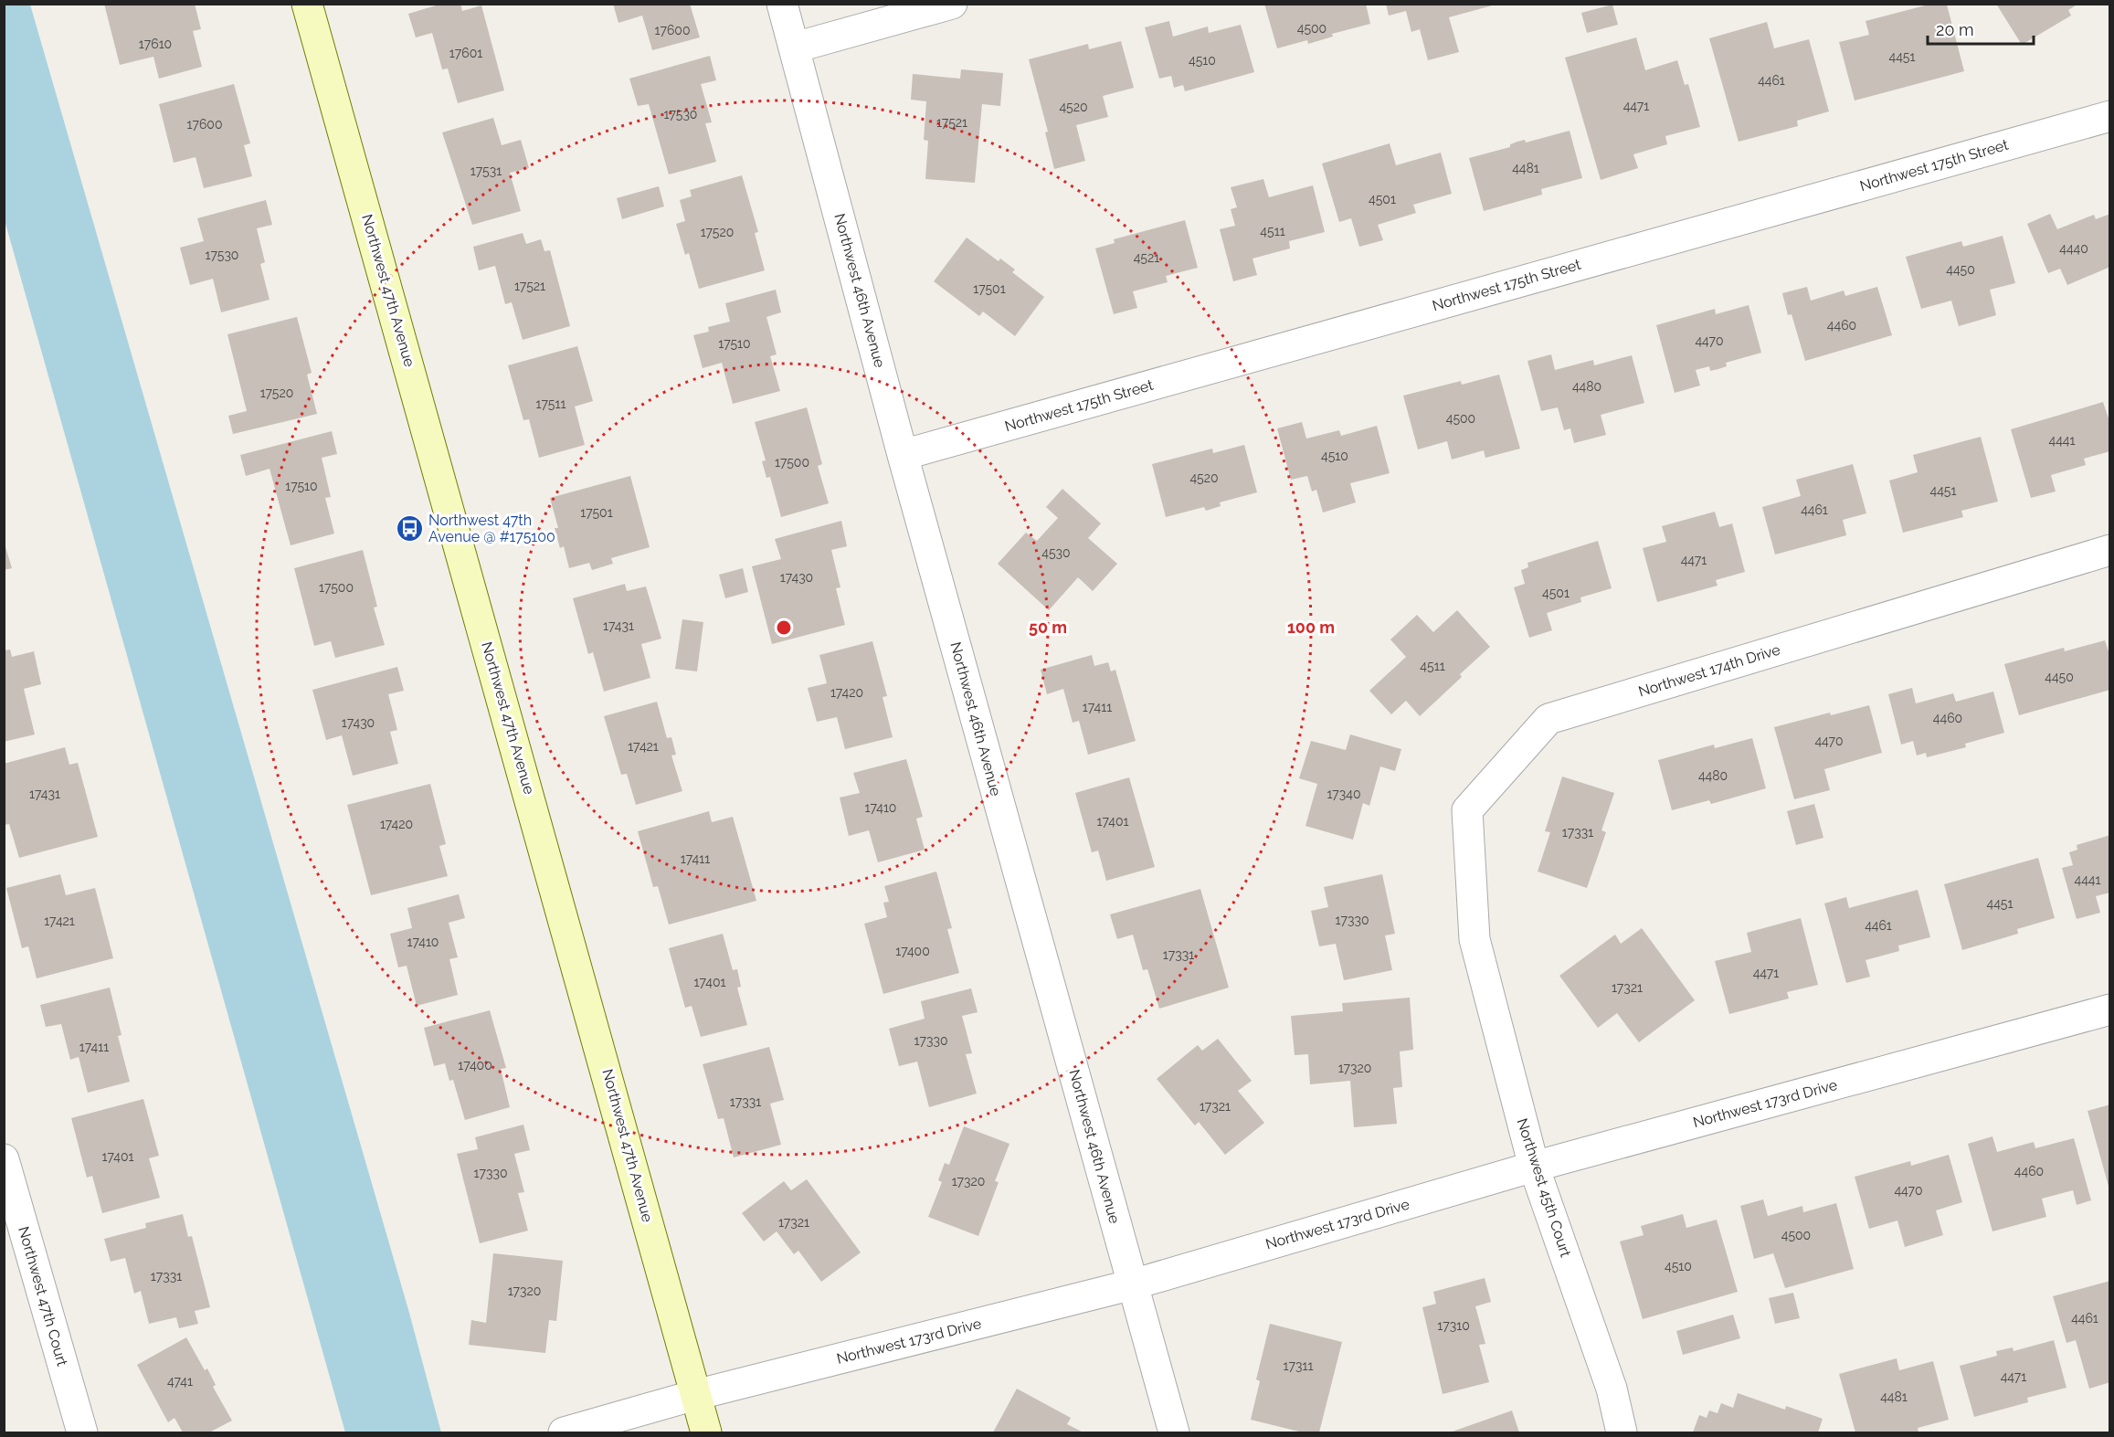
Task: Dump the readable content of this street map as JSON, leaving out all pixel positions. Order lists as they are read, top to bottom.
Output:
{
  "streets": {
    "main road": ["Northwest 47th Avenue"],
    "street": [
      "Northwest 175th Street",
      "Northwest 46th Avenue",
      "Northwest 174th Drive",
      "Northwest 173rd Drive",
      "Northwest 45th Court",
      "Northwest 47th Court"
    ]
  },
  "crossings": [
    ["Northwest 175th Street", "Northwest 46th Avenue"],
    ["Northwest 47th Avenue", "Northwest 173rd Drive"],
    ["Northwest 46th Avenue", "Northwest 173rd Drive"],
    ["Northwest 174th Drive", "Northwest 45th Court"],
    ["Northwest 173rd Drive", "Northwest 45th Court"]
  ],
  "places": {
    "bus stop": ["Northwest 47th Avenue @ #175100"]
  },
  "house_numbers": [
    "4500",
    "17600",
    "17610",
    "17601",
    "4451",
    "4510",
    "4461",
    "4471",
    "4520",
    "17530",
    "17521",
    "17600",
    "4481",
    "17531",
    "4501",
    "4511",
    "17520",
    "4440",
    "17530",
    "4521",
    "4450",
    "17521",
    "17501",
    "4460",
    "4470",
    "17510",
    "4480",
    "17520",
    "17511",
    "4500",
    "4441",
    "4510",
    "17500",
    "4520",
    "17510",
    "4451",
    "4461",
    "17501",
    "4530",
    "4471",
    "17430",
    "17500",
    "4501",
    "17431",
    "4511",
    "4450",
    "17420",
    "17411",
    "4460",
    "17430",
    "4470",
    "17421",
    "4480",
    "17431",
    "17340",
    "17410",
    "17401",
    "17420",
    "17331",
    "17411",
    "4441",
    "4451",
    "17330",
    "17421",
    "4461",
    "17410",
    "17400",
    "17331",
    "4471",
    "17401",
    "17321",
    "17330",
    "17411",
    "17400",
    "17320",
    "17331",
    "17321",
    "17401",
    "4460",
    "17330",
    "17320",
    "4470",
    "17321",
    "4500",
    "4510",
    "17331",
    "17320",
    "4461",
    "17310",
    "17311",
    "4471",
    "4741",
    "4481"
  ],
  "scale_bar": "20 m",
  "rings": ["50 m", "100 m"]
}
